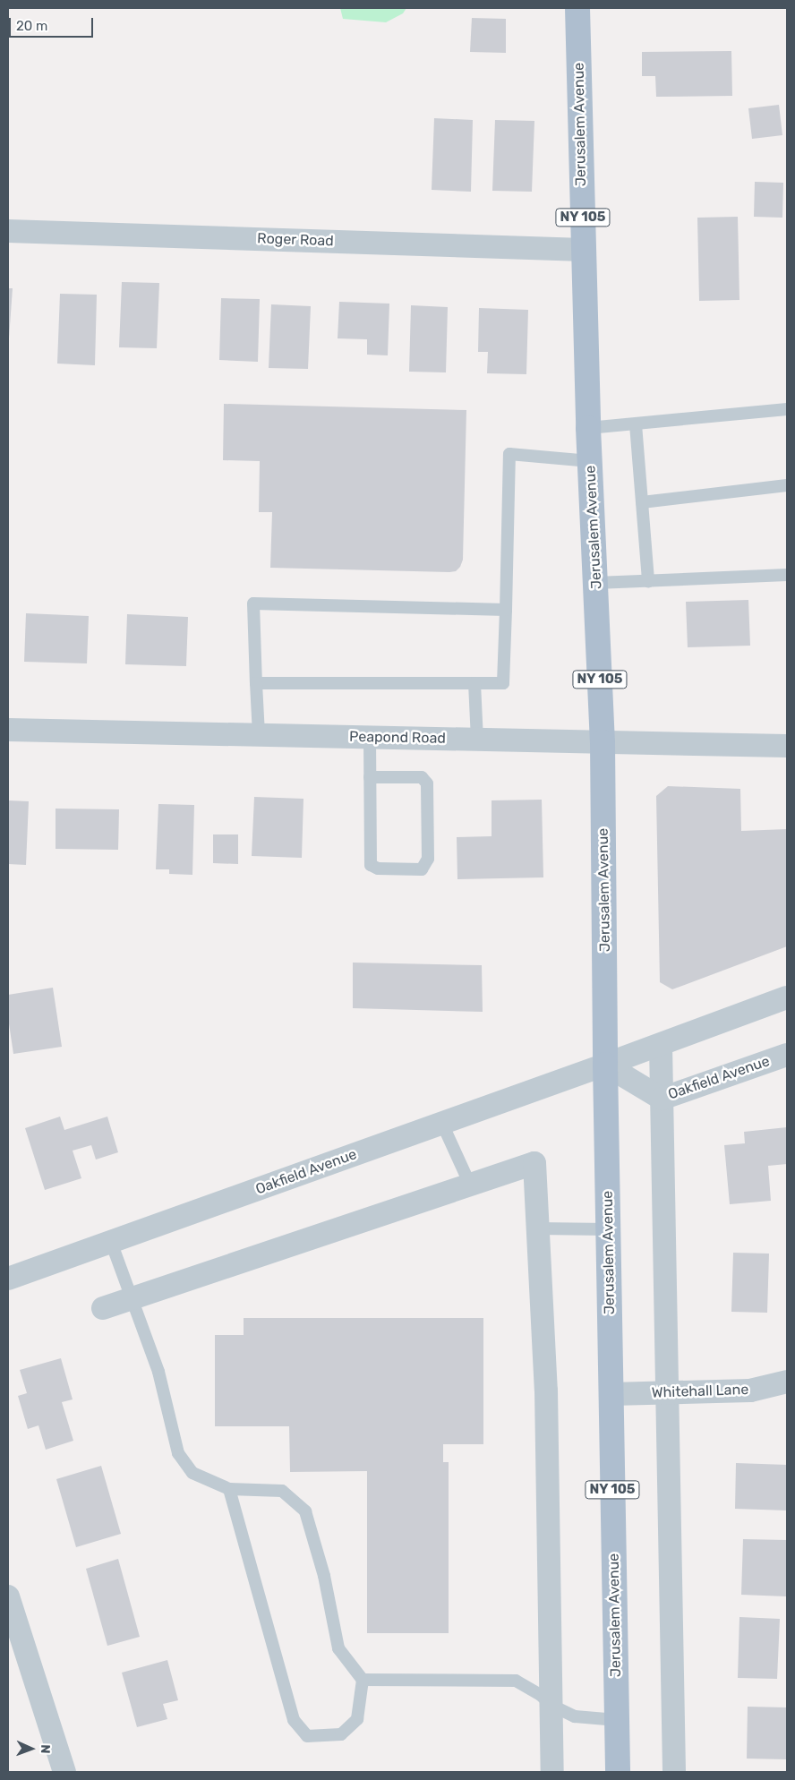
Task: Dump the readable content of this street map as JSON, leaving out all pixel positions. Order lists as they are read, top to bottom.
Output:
{
  "streets": {
    "main road": ["Jerusalem Avenue", "NY 105"],
    "street": [
      "Roger Road",
      "Peapond Road",
      "Oakfield Avenue",
      "Whitehall Lane"
    ]
  },
  "crossings": [
    ["Jerusalem Avenue", "Roger Road"],
    ["Jerusalem Avenue", "Peapond Road"],
    ["Jerusalem Avenue", "Oakfield Avenue"],
    ["Jerusalem Avenue", "Whitehall Lane"]
  ],
  "scale_bar": "20 m",
  "north": "right"
}
